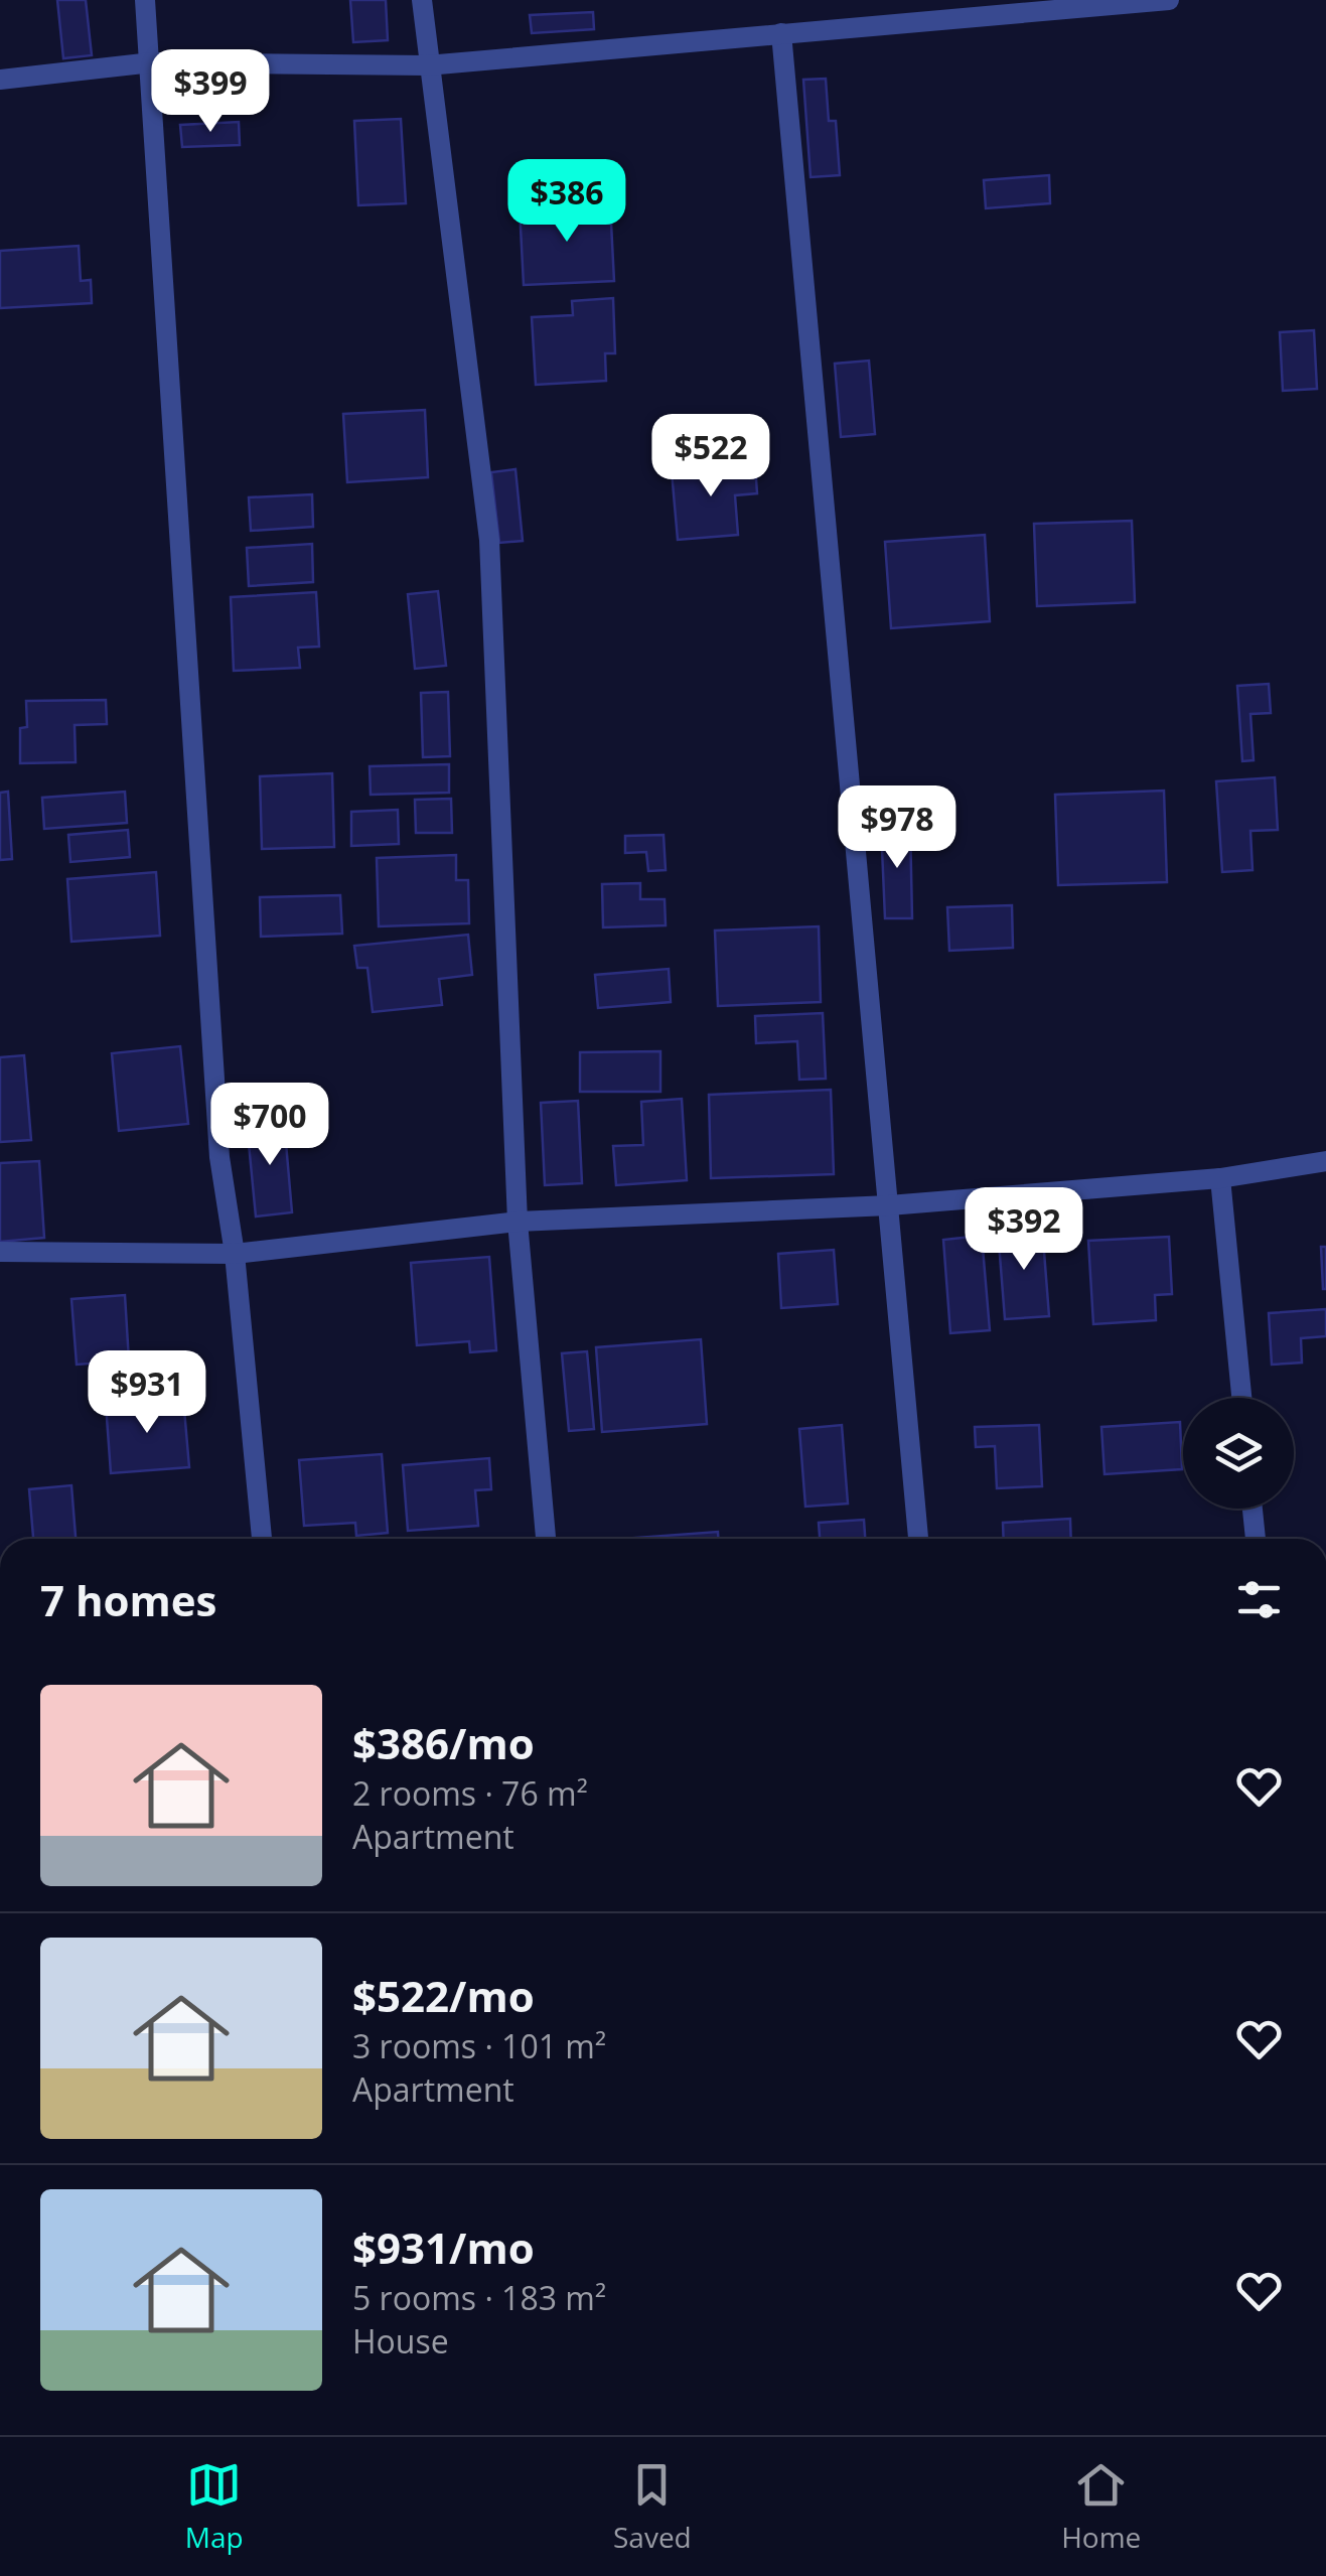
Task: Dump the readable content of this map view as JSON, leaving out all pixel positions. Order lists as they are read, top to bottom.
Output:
{
  "page": {
    "price": [
      "$399",
      "$386",
      "$522",
      "$978",
      "$700",
      "$392",
      "$931"
    ],
    "heading": "7 homes",
    "list": [
      {
        "name": "$386/mo",
        "note": "2 rooms · 76 m² · Apartment"
      },
      {
        "name": "$522/mo",
        "note": "3 rooms · 101 m² · Apartment"
      },
      {
        "name": "$931/mo",
        "note": "5 rooms · 183 m² · House"
      }
    ],
    "tabs": ["Map", "Saved", "Home"]
  }
}
